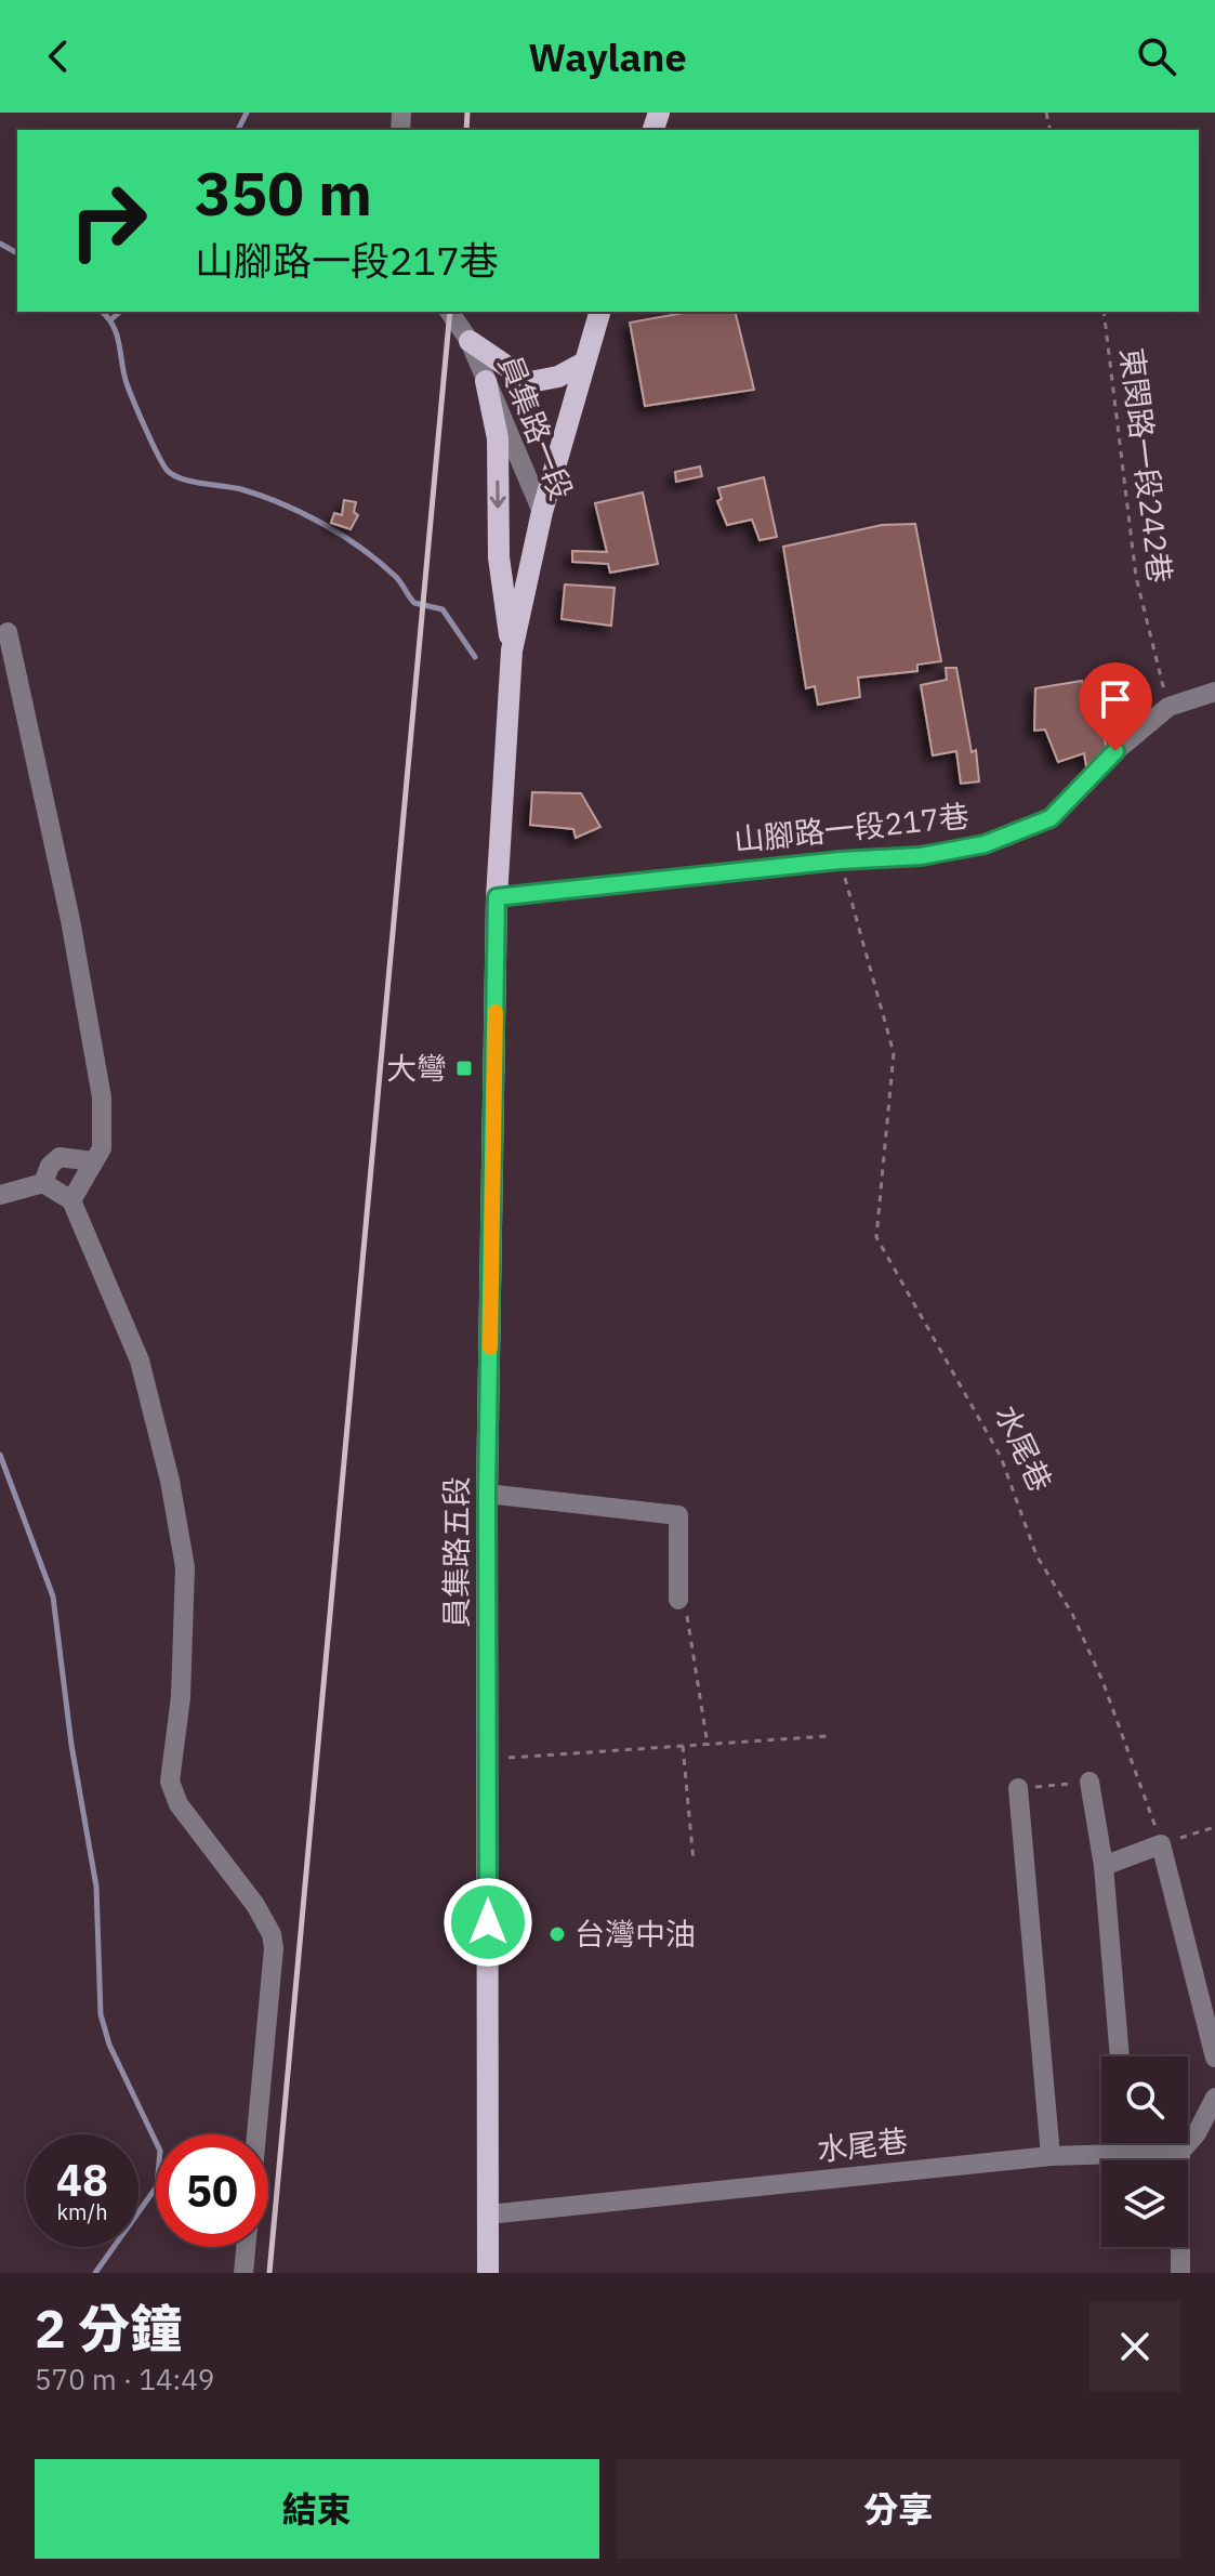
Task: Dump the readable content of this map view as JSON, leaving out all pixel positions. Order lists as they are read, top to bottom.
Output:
{
  "streets": {
    "main road": ["員集路一段", "員集路五段"],
    "street": ["山腳路一段217巷", "水尾巷"],
    "path": ["東閔路一段242巷"]
  },
  "crossings": [
    ["員集路一段", "員集路五段"],
    ["東閔路一段242巷", "山腳路一段217巷"],
    ["山腳路一段217巷", "水尾巷"],
    ["山腳路一段217巷", "員集路五段"],
    ["水尾巷", "員集路五段"]
  ],
  "places": {
    "transit": ["大彎"],
    "other": ["台灣中油"]
  },
  "page": {
    "header": "Waylane",
    "turn": ["350 m", "山腳路一段217巷"],
    "speed": "48 km/h",
    "limit": "50",
    "heading": ["2 分鐘", "570 m · 14:49"],
    "buttons": ["結束", "分享"]
  }
}
